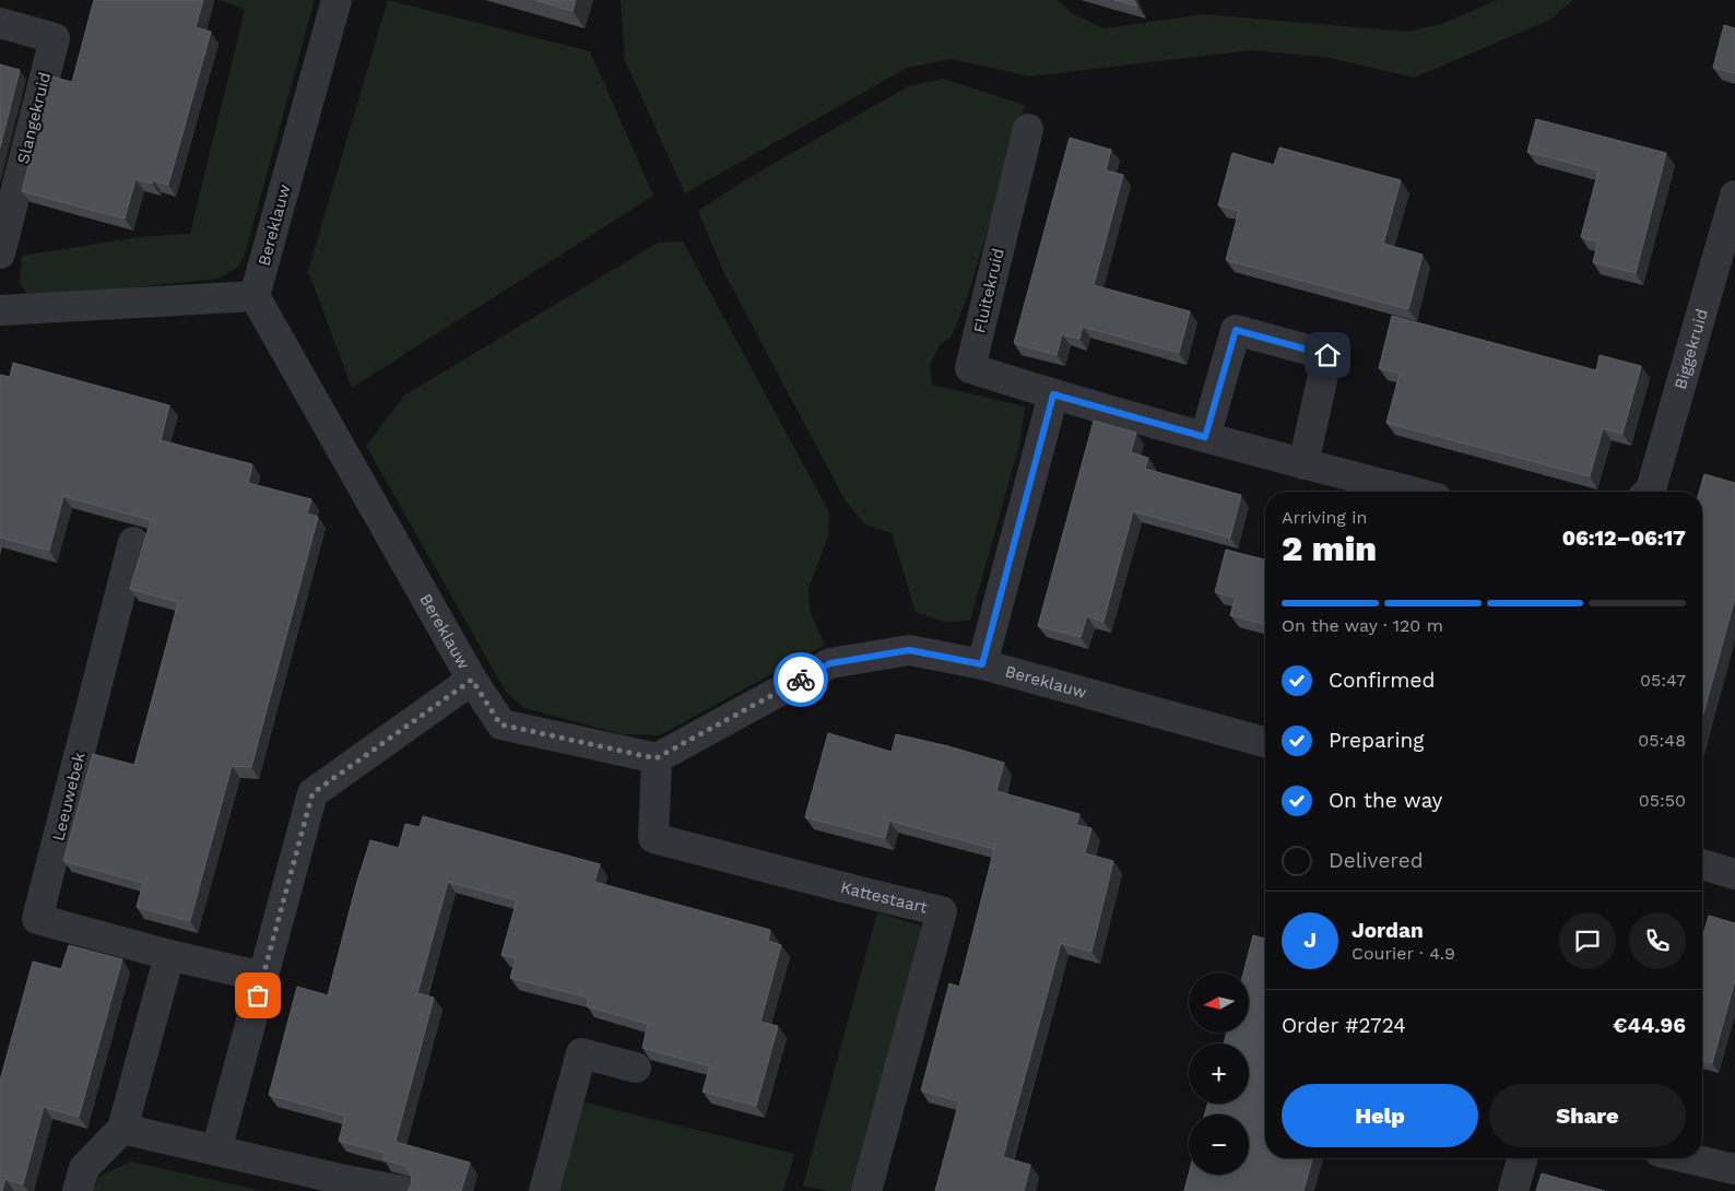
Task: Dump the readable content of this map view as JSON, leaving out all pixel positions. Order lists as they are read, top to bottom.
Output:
{
  "streets": {
    "street": [
      "Slangekruid",
      "Bereklauw",
      "Fluitekruid",
      "Biggekruid",
      "Leeuwebek",
      "Kattestaart"
    ]
  },
  "crossings": [
    ["Bereklauw", "Kattestaart"]
  ],
  "north": "left",
  "page": {
    "heading": ["2 min", "Arriving in", "06:12–06:17"],
    "panel": [
      "Jordan",
      "Courier · 4.9",
      "Order #2724",
      "€44.96"
    ],
    "bar": "On the way · 120 m",
    "list": [
      ["Confirmed", "05:47"],
      ["Preparing", "05:48"],
      ["On the way", "05:50"],
      "Delivered"
    ],
    "round": "J",
    "map_buttons": ["+", "−"],
    "buttons": ["Help", "Share"]
  }
}
